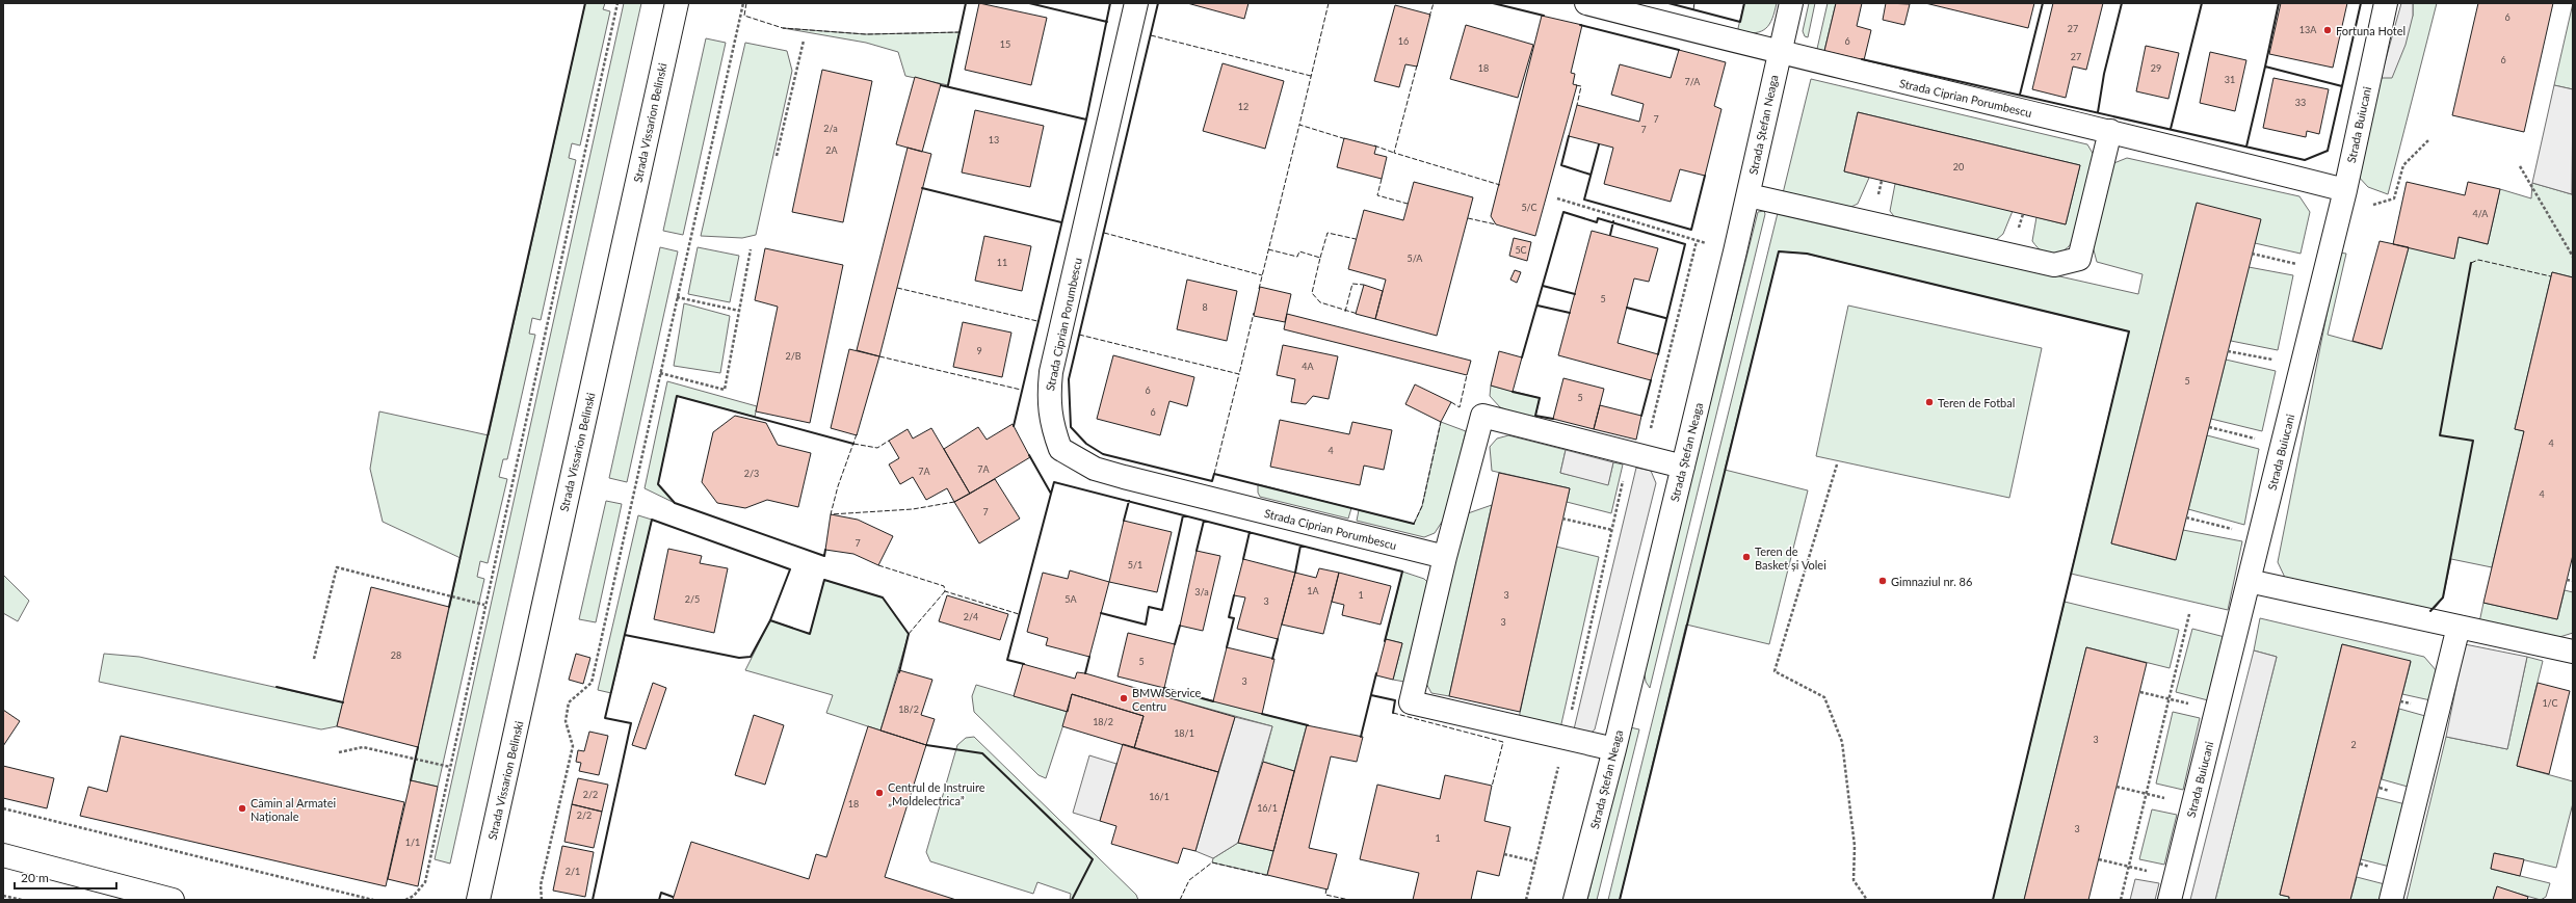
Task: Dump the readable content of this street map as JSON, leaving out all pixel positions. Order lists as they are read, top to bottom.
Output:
{
  "streets": {
    "street": [
      "Strada Ciprian Porumbescu",
      "Strada Vissarion Belinski",
      "Strada Ștefan Neaga",
      "Strada Buiucani"
    ]
  },
  "crossings": [
    ["Strada Ciprian Porumbescu", "Strada Ștefan Neaga"],
    ["Strada Ciprian Porumbescu", "Strada Buiucani"]
  ],
  "places": [
    "Fortuna Hotel",
    "Teren de Fotbal",
    "Teren de Basket și Volei",
    "Gimnaziul nr. 86",
    "BMW Service Centru",
    "Centrul de Instruire „Moldelectrica”",
    "Cămin al Armatei Naționale"
  ],
  "house_numbers": [
    "6",
    "27",
    "13A",
    "16",
    "6",
    "15",
    "27",
    "6",
    "18",
    "29",
    "31",
    "7/A",
    "33",
    "12",
    "7",
    "2/a",
    "7",
    "13",
    "2A",
    "20",
    "5/C",
    "4/A",
    "5C",
    "5/A",
    "11",
    "5",
    "8",
    "9",
    "2/B",
    "4A",
    "5",
    "6",
    "5",
    "6",
    "4",
    "4",
    "7A",
    "7A",
    "2/3",
    "4",
    "7",
    "7",
    "5/1",
    "1A",
    "3/a",
    "1",
    "3",
    "2/5",
    "5A",
    "3",
    "2/4",
    "3",
    "28",
    "5",
    "3",
    "1/C",
    "18/2",
    "18/2",
    "18/1",
    "3",
    "2",
    "2/2",
    "16/1",
    "18",
    "16/1",
    "2/2",
    "3",
    "1",
    "1/1",
    "2/1"
  ],
  "scale_bar": "20 m"
}
